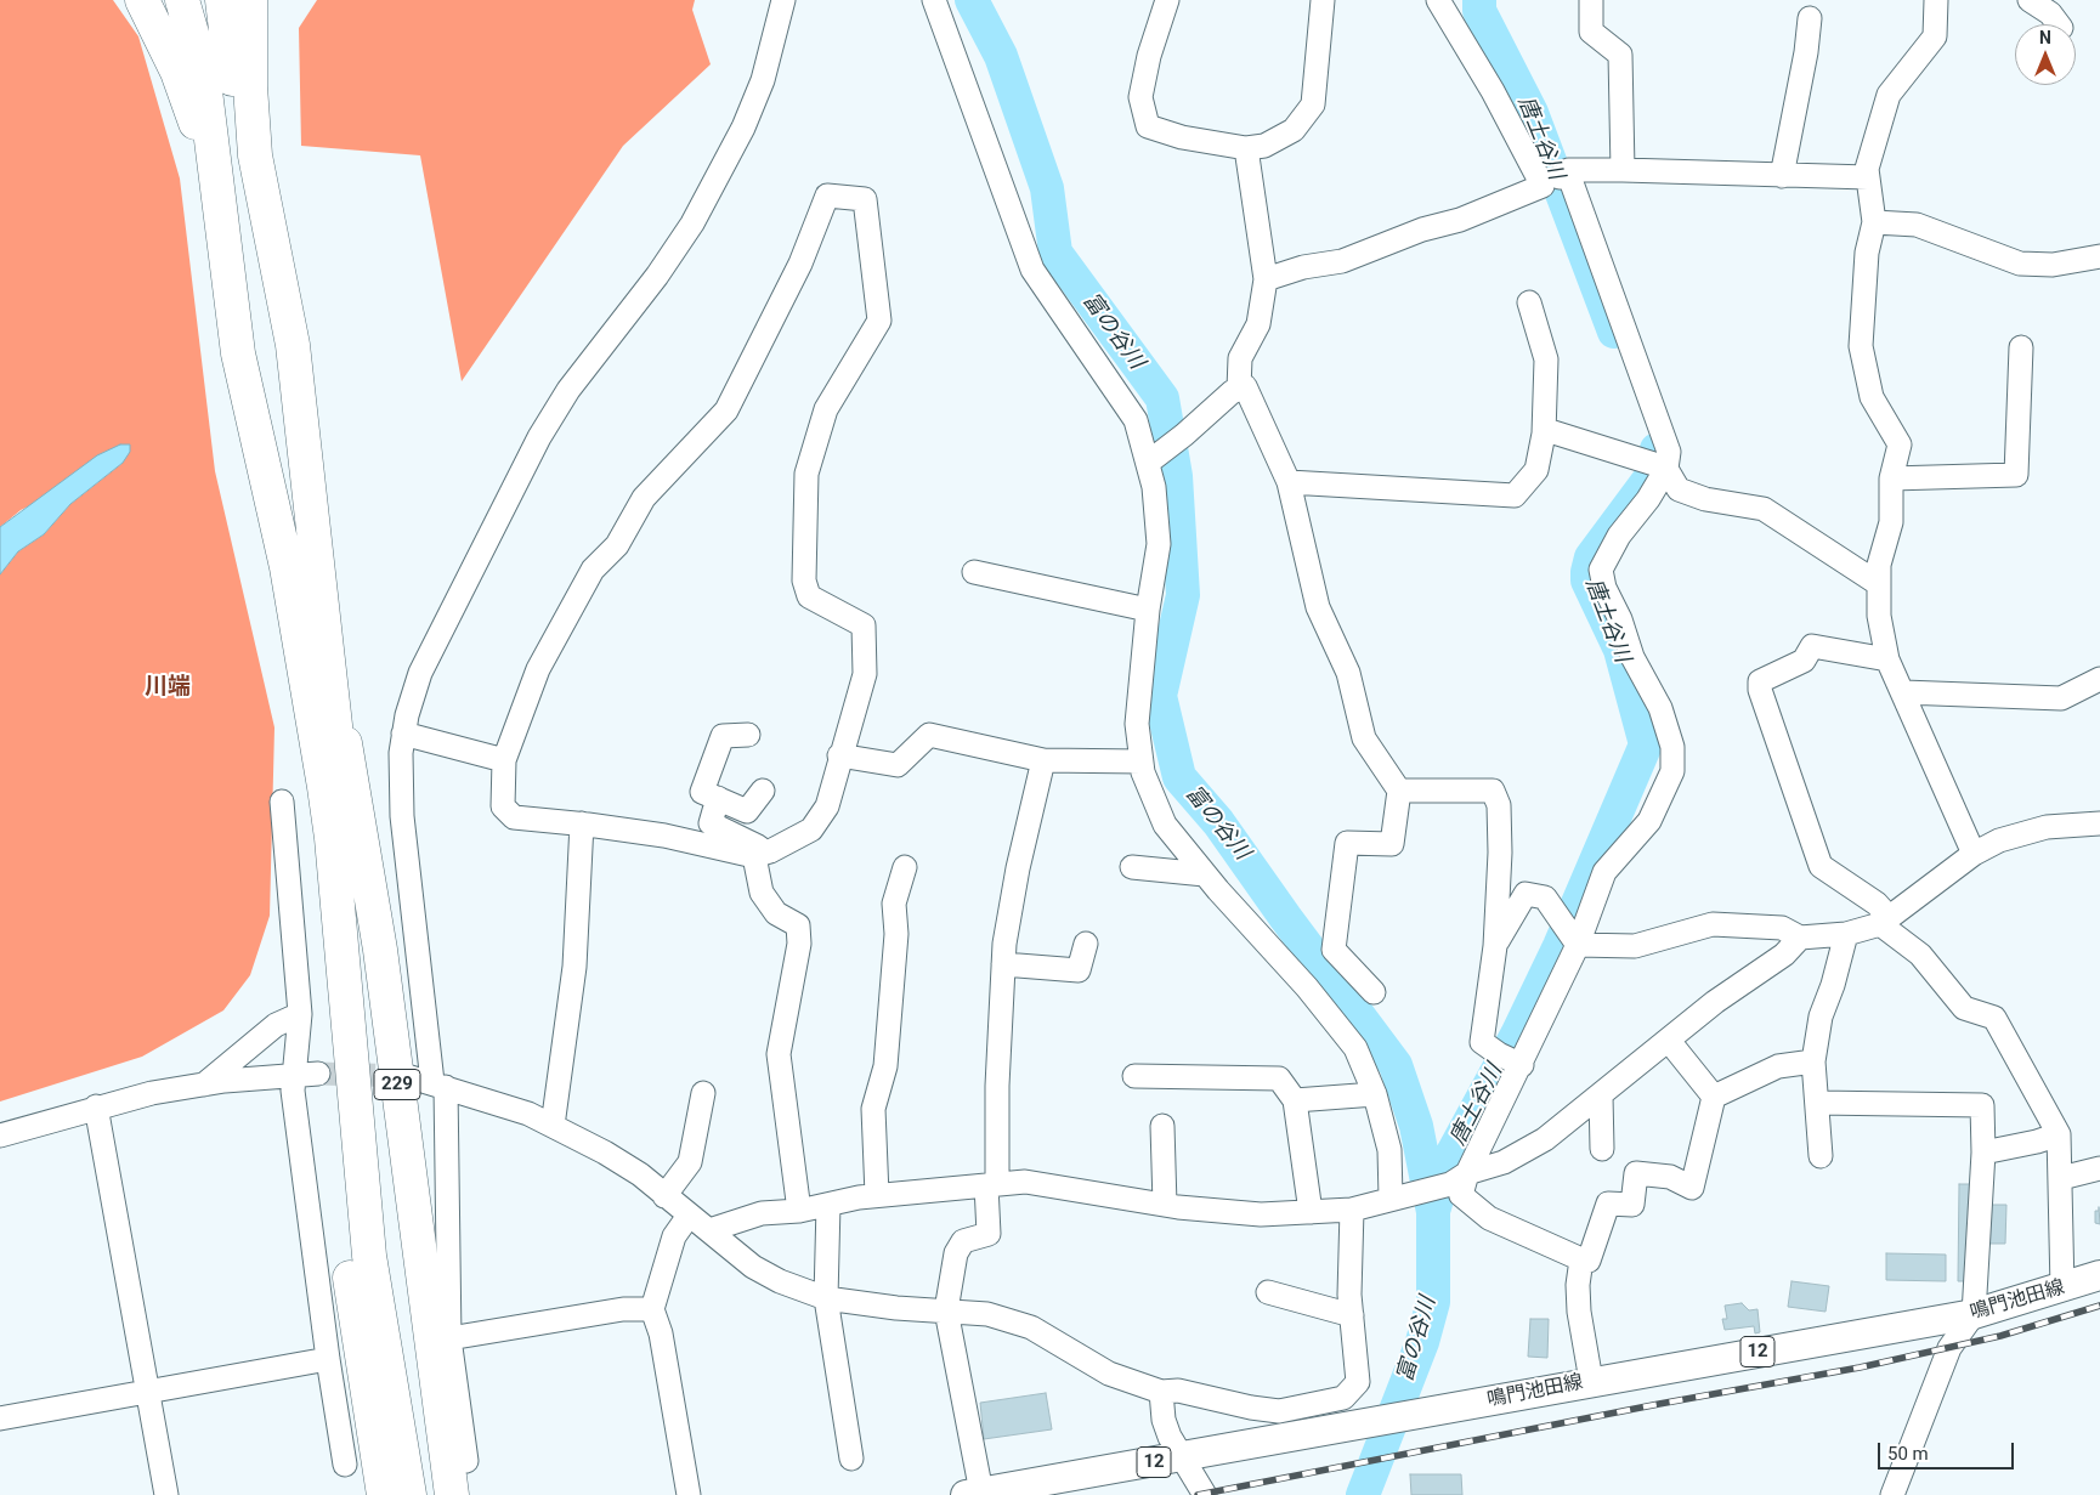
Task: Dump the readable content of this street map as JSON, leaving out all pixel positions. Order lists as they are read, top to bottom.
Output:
{
  "streets": {
    "highway": ["229"],
    "main road": ["鳴門池田線", "12"]
  },
  "districts": ["川端"],
  "water": ["唐土谷川", "富の谷川"],
  "scale_bar": "50 m",
  "north": "top"
}
